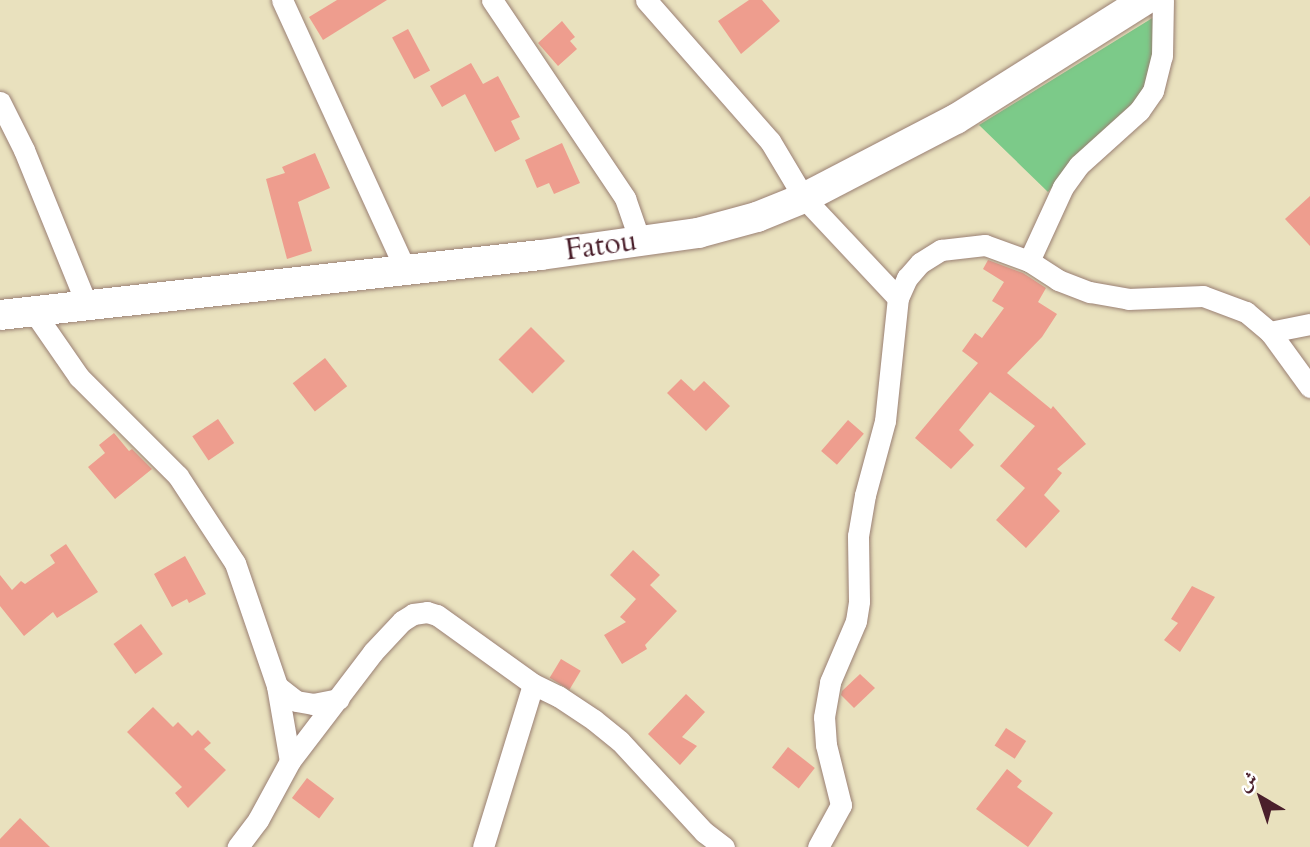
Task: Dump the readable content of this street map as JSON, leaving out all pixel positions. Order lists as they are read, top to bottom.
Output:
{
  "streets": {
    "street": ["Fatou"]
  },
  "north": "top left"
}
